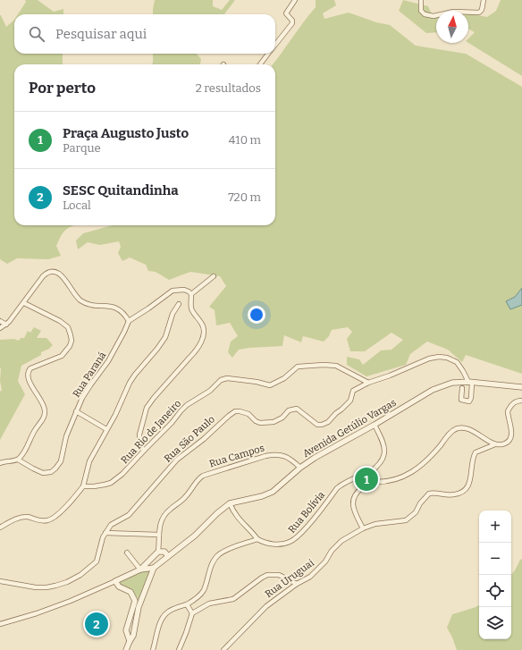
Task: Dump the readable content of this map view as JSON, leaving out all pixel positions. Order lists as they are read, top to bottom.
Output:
{
  "streets": {
    "street": [
      "Rua Paraná",
      "Avenida Getúlio Vargas",
      "Rua Rio de Janeiro",
      "Rua São Paulo",
      "Rua Campos",
      "Rua Bolívia",
      "Rua Uruguai"
    ]
  },
  "crossings": [
    ["Avenida Getúlio Vargas", "Rua Campos"],
    ["Rua Rio de Janeiro", "Rua São Paulo"]
  ],
  "north": "top",
  "page": {
    "search": "Pesquisar aqui",
    "heading": ["Por perto", "2 resultados"],
    "list": [
      {
        "mark": "1",
        "name": "Praça Augusto Justo",
        "note": "Parque",
        "value": "410 m"
      },
      {
        "mark": "2",
        "name": "SESC Quitandinha",
        "note": "Local",
        "value": "720 m"
      }
    ],
    "pins": ["1", "2"],
    "map_buttons": ["+", "−"]
  }
}
